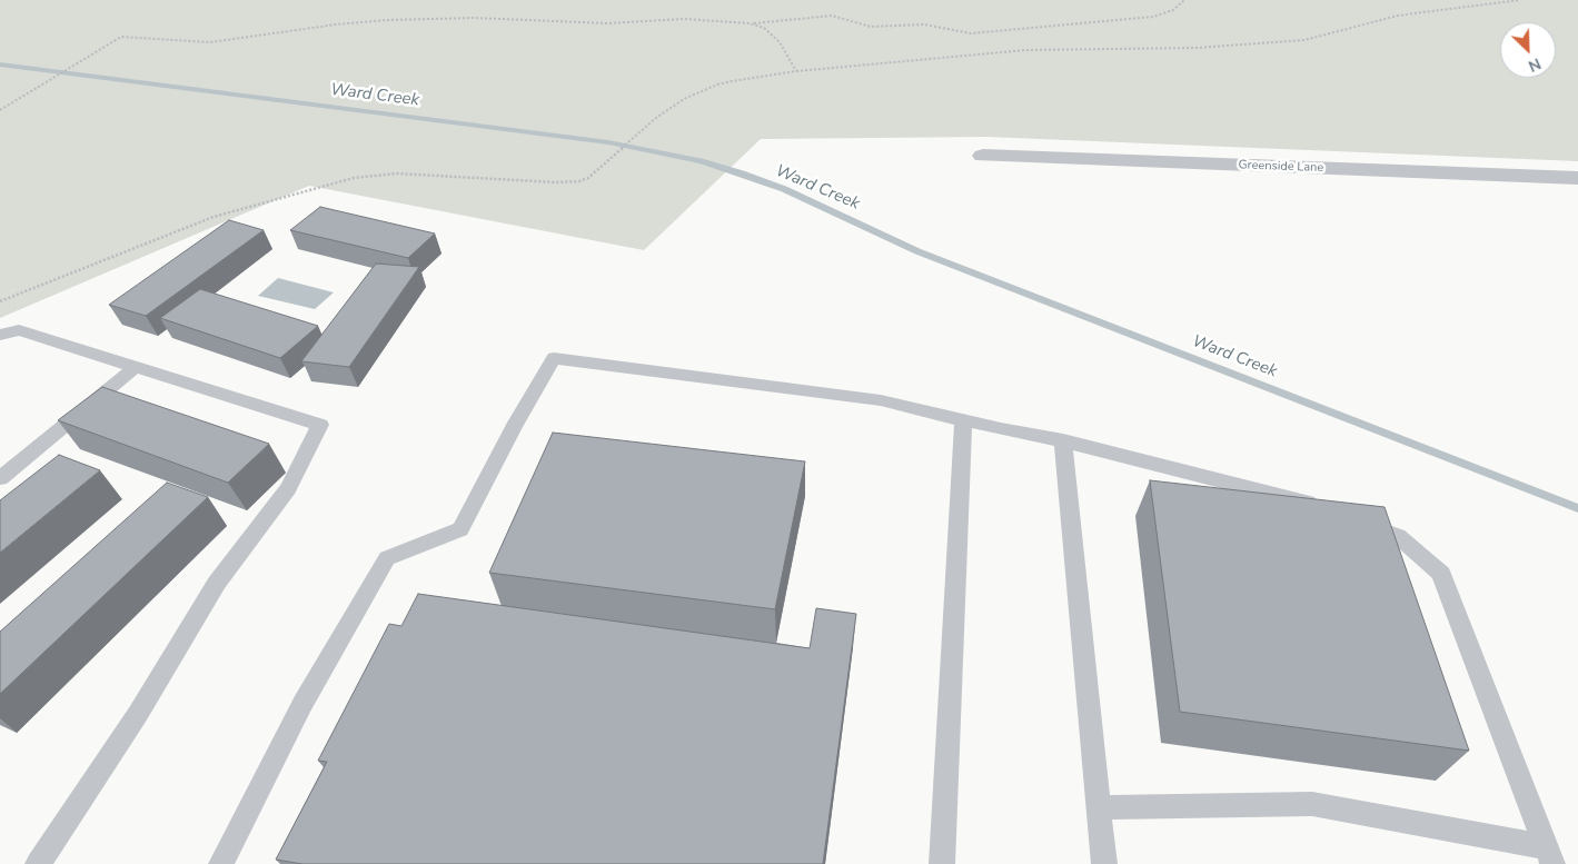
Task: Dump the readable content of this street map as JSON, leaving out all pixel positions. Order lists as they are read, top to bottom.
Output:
{
  "streets": {
    "street": ["Greenside Lane"]
  },
  "water": ["Ward Creek"],
  "north": "bottom right"
}
